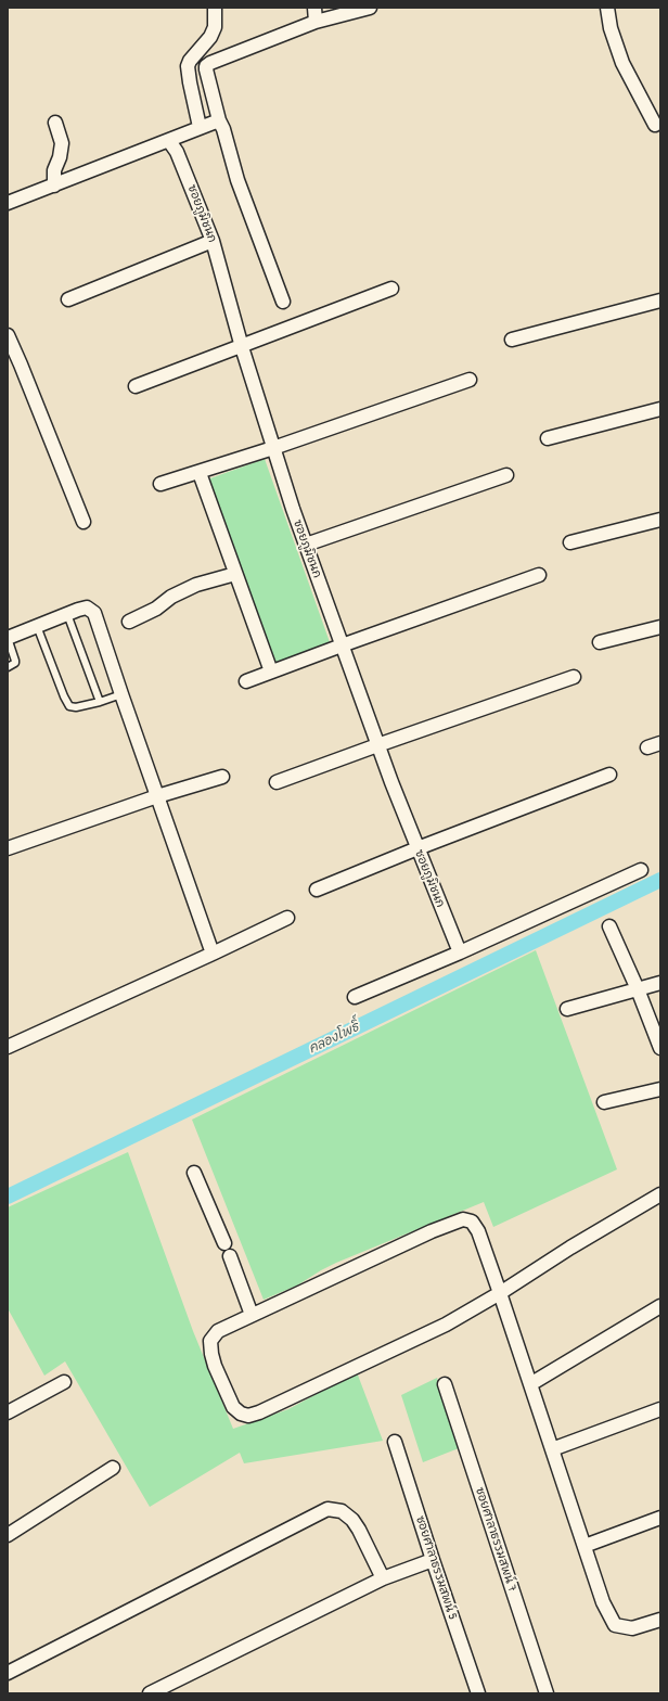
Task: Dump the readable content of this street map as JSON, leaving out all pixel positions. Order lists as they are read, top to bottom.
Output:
{
  "streets": {
    "street": ["ซอยภูมิชนก", "ซอยศาลาธรรมสพน์ 7", "ซอยศาลาธรรมสพน์ 5"]
  },
  "water": ["คลองโพธิ์"]
}
